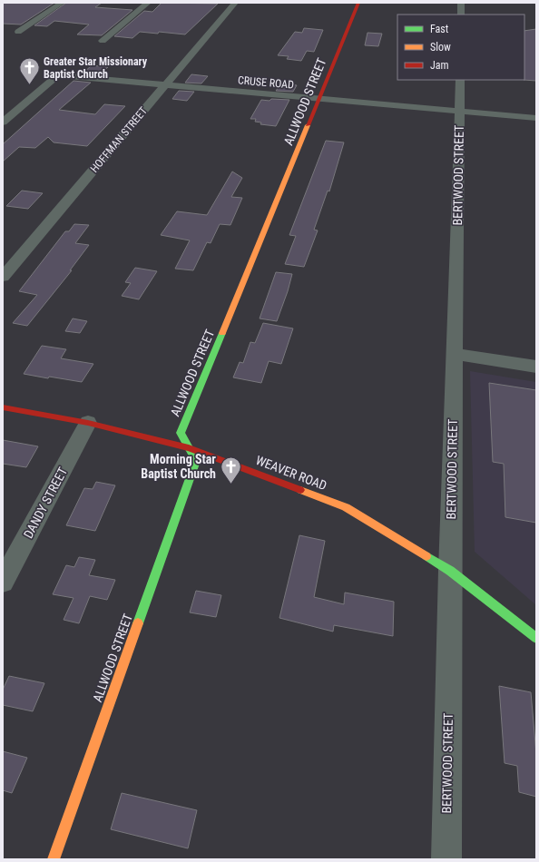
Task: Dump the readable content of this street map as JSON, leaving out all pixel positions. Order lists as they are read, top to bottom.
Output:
{
  "streets": {
    "street": [
      "CRUSE ROAD",
      "ALLWOOD STREET",
      "HOFFMAN STREET",
      "BERTWOOD STREET",
      "WEAVER ROAD",
      "DANDY STREET"
    ]
  },
  "crossings": [
    ["CRUSE ROAD", "ALLWOOD STREET"],
    ["CRUSE ROAD", "HOFFMAN STREET"],
    ["CRUSE ROAD", "BERTWOOD STREET"],
    ["ALLWOOD STREET", "WEAVER ROAD"],
    ["BERTWOOD STREET", "WEAVER ROAD"],
    ["WEAVER ROAD", "DANDY STREET"]
  ],
  "places": {
    "church": ["Greater Star Missionary Baptist Church", "Morning Star Baptist Church"]
  },
  "legend": ["Fast", "Slow", "Jam"]
}
